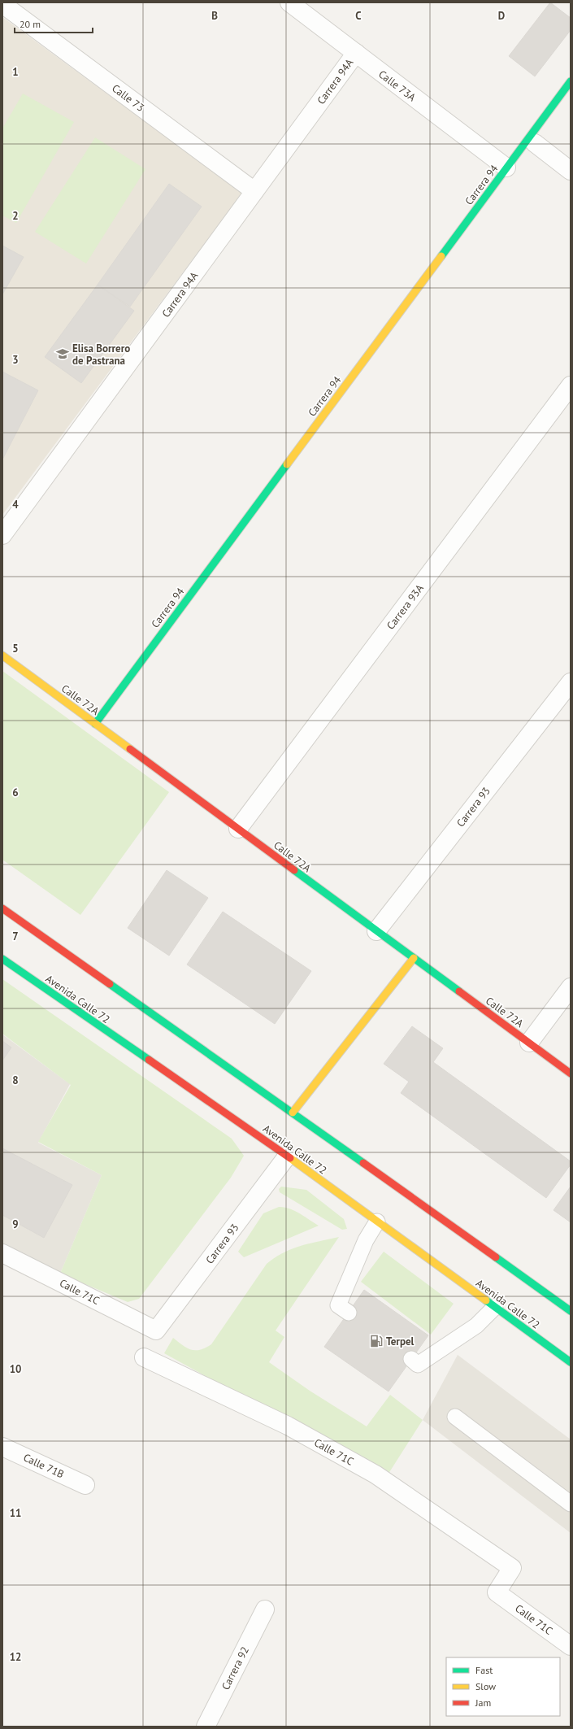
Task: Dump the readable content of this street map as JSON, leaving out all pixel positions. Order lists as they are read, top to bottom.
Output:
{
  "streets": {
    "street": [
      "Carrera 94A",
      "Calle 73A",
      "Calle 73",
      "Carrera 94",
      "Carrera 93A",
      "Calle 72A",
      "Carrera 93",
      "Avenida Calle 72",
      "Calle 71C",
      "Calle 71B",
      "Carrera 92"
    ]
  },
  "crossings": [
    ["Carrera 94A", "Calle 73A"],
    ["Carrera 94A", "Calle 73"],
    ["Calle 73A", "Carrera 94"],
    ["Carrera 94", "Calle 72A"],
    ["Carrera 93A", "Calle 72A"],
    ["Calle 72A", "Carrera 93"],
    ["Carrera 93", "Avenida Calle 72"],
    ["Carrera 93", "Calle 71C"]
  ],
  "places": {
    "school or university": ["Elisa Borrero de Pastrana"],
    "fuel station": ["Terpel"]
  },
  "legend": ["Fast", "Slow", "Jam"],
  "scale_bar": "20 m",
  "grid": {
    "columns": ["B", "C", "D"],
    "rows": [
      "1",
      "2",
      "3",
      "4",
      "5",
      "6",
      "7",
      "8",
      "9",
      "10",
      "11",
      "12"
    ]
  }
}
